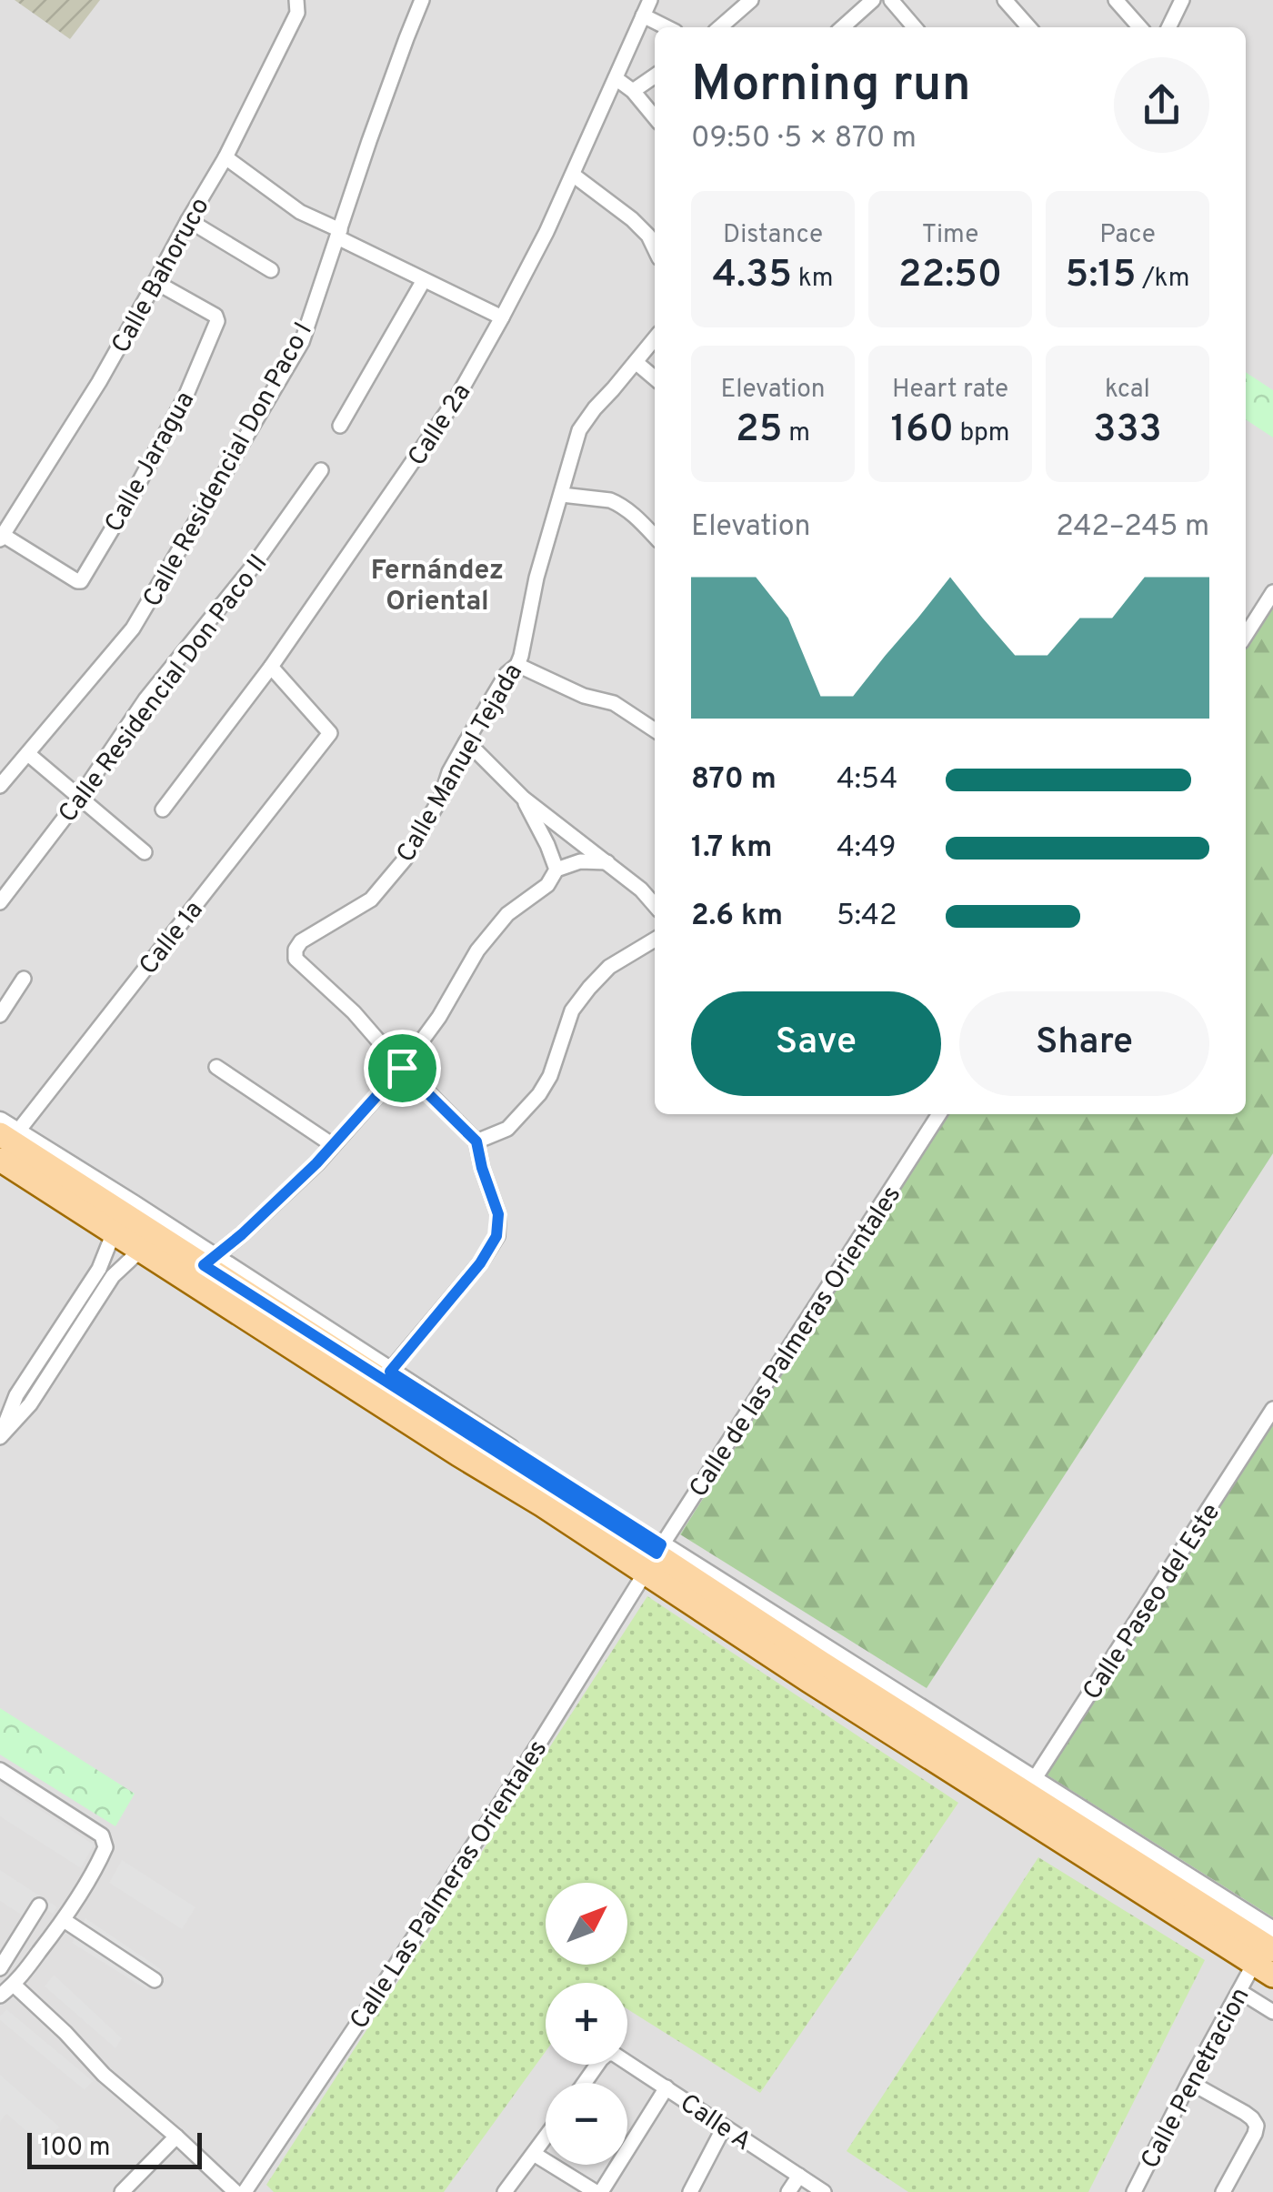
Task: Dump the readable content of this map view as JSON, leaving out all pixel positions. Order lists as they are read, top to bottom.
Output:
{
  "streets": {
    "street": [
      "Calle Bahoruco",
      "Calle 2a",
      "Calle Jaragua",
      "Calle Residencial Don Paco I",
      "Calle Residencial Don Paco II",
      "Calle Manuel Tejada",
      "Calle 1a",
      "Calle de las Palmeras Orientales",
      "Calle Paseo del Este",
      "Calle Las Palmeras Orientales",
      "Calle Penetracion",
      "Calle A"
    ]
  },
  "crossings": [
    ["Calle Bahoruco", "Calle Jaragua"],
    ["Calle 2a", "Calle 1a"],
    ["Calle de las Palmeras Orientales", "Calle Las Palmeras Orientales"]
  ],
  "districts": ["Fernández Oriental"],
  "scale_bar": "100 m",
  "north": "top right",
  "page": {
    "heading": ["Morning run", "09:50 · 5 × 870 m"],
    "stats": [
      ["Distance", "4.35 km"],
      ["Time", "22:50"],
      ["Pace", "5:15 /km"],
      ["Elevation", "25 m"],
      ["Heart rate", "160 bpm"],
      ["kcal", "333"]
    ],
    "chart": ["Elevation", "242–245 m"],
    "list": [
      {
        "name": "870 m",
        "note": "4:54"
      },
      {
        "name": "1.7 km",
        "note": "4:49"
      },
      {
        "name": "2.6 km",
        "note": "5:42"
      }
    ],
    "buttons": ["Save", "Share"],
    "map_buttons": ["+", "−"],
    "scale": "100 m"
  }
}
